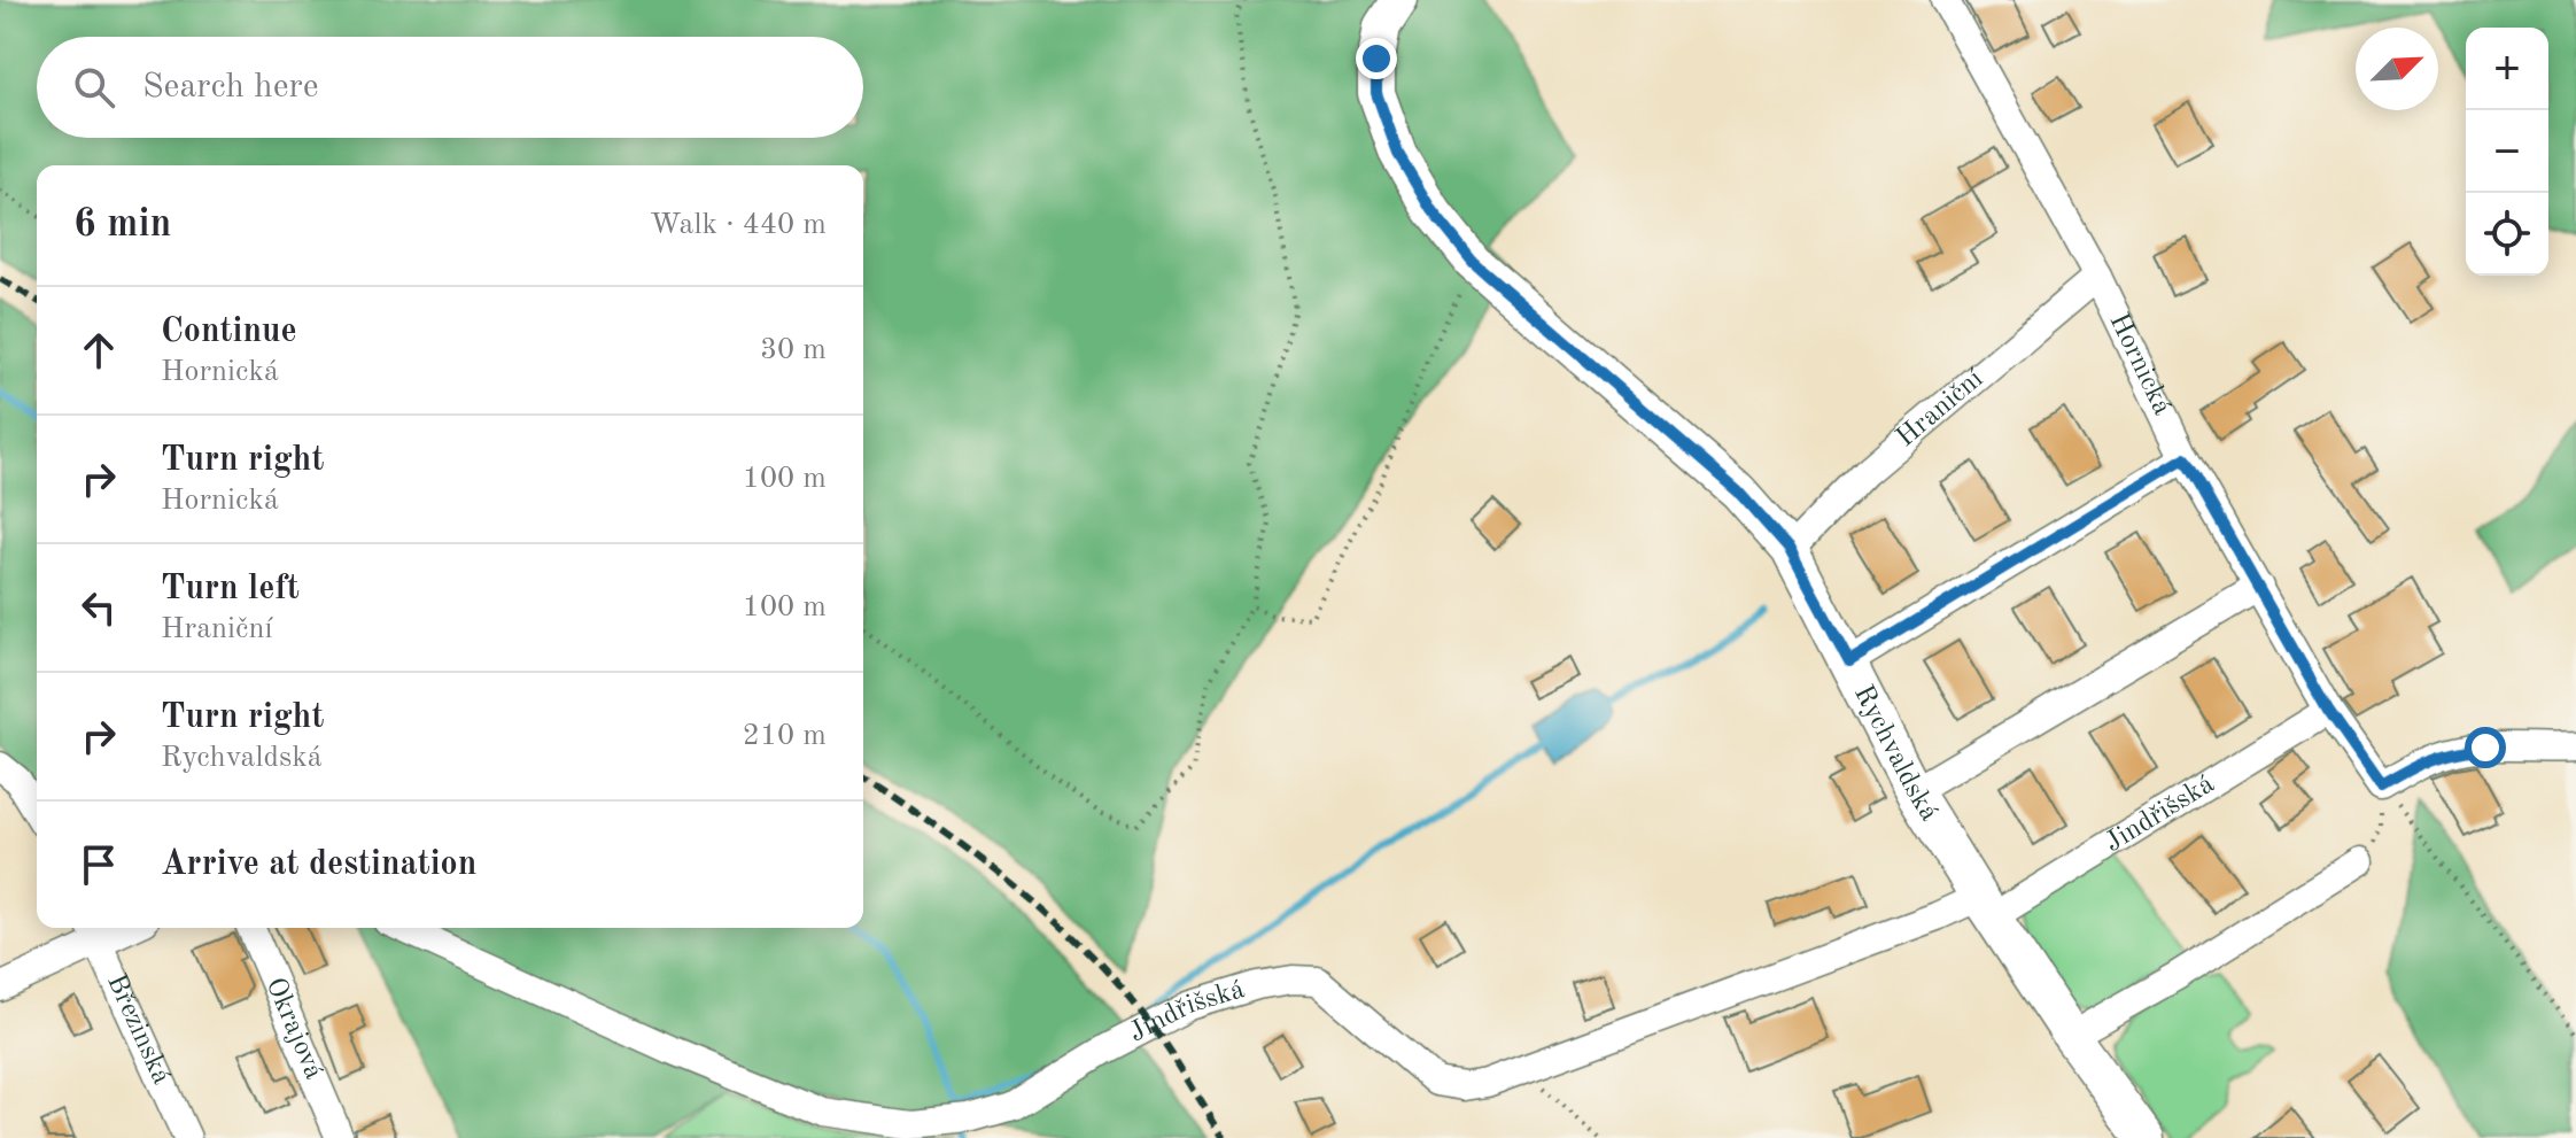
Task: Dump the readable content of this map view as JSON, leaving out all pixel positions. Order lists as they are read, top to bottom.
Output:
{
  "streets": {
    "street": [
      "Hornická",
      "Hraniční",
      "Rychvaldská",
      "Jindřišská",
      "Okrajová",
      "Březinská"
    ]
  },
  "crossings": [
    ["Hornická", "Hraniční"],
    ["Hornická", "Jindřišská"],
    ["Hraniční", "Rychvaldská"],
    ["Rychvaldská", "Jindřišská"]
  ],
  "north": "top right",
  "page": {
    "map_buttons": ["+", "−"],
    "search": "Search here",
    "heading": ["6 min", "Walk · 440 m"],
    "list": [
      ["Continue", "Hornická", "30 m"],
      ["Turn right", "Hornická", "100 m"],
      ["Turn left", "Hraniční", "100 m"],
      ["Turn right", "Rychvaldská", "210 m"],
      "Arrive at destination"
    ]
  }
}
